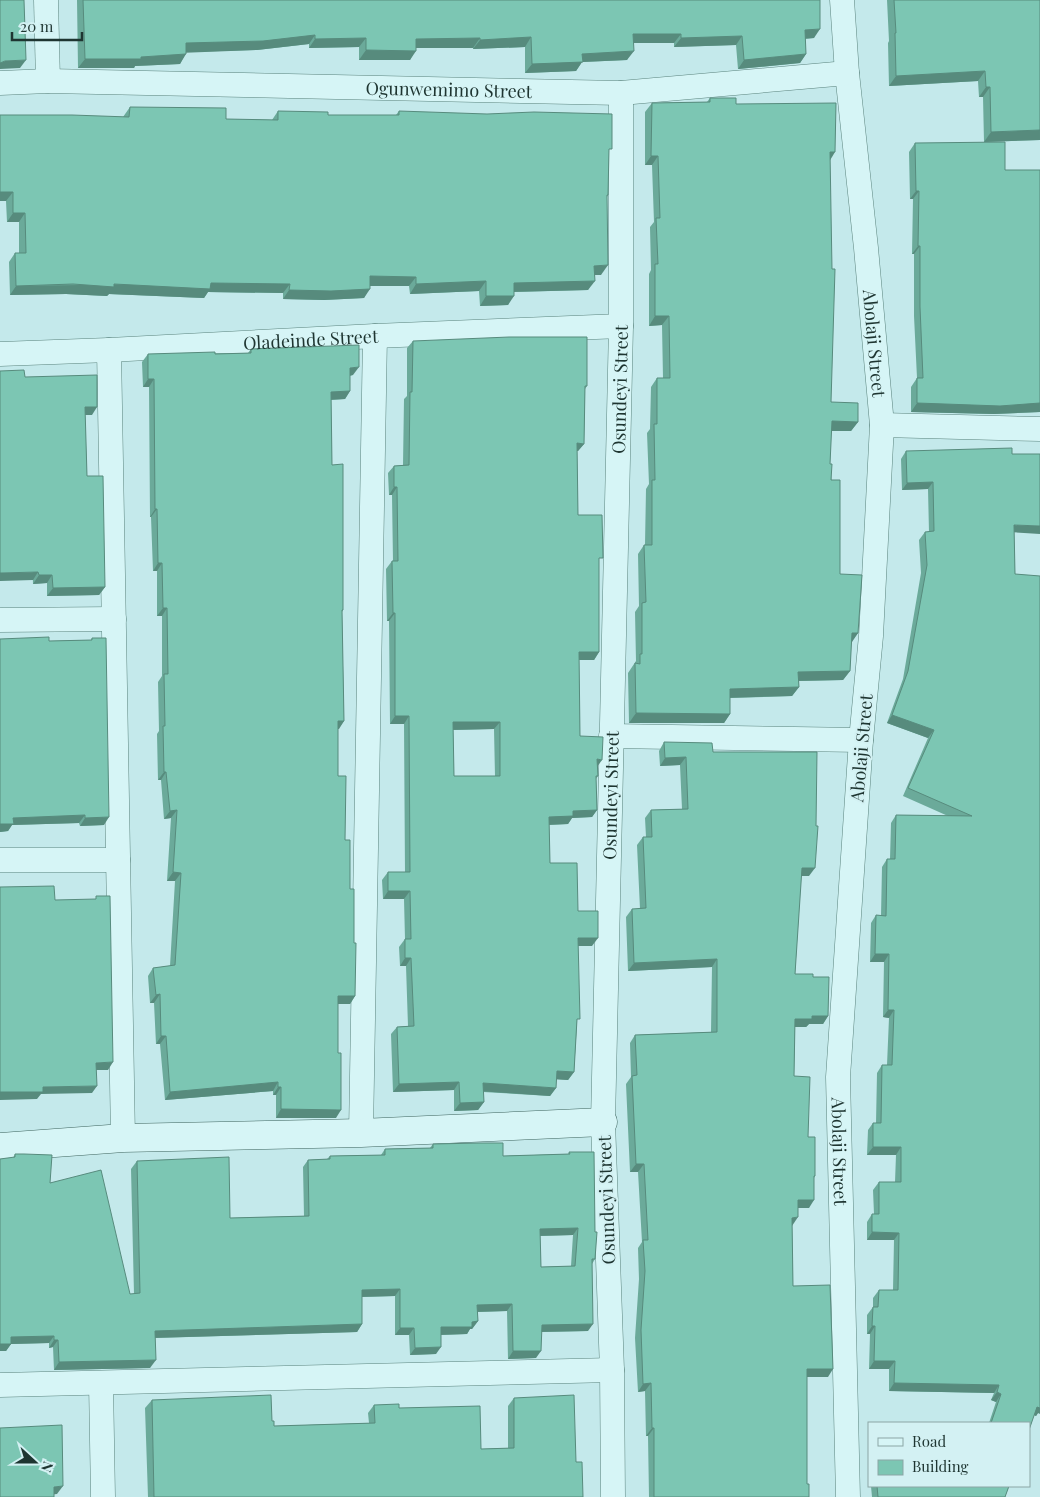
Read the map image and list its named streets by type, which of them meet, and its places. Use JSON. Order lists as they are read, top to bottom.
{
  "streets": {
    "street": [
      "Ogunwemimo Street",
      "Oladeinde Street",
      "Abolaji Street",
      "Osundeyi Street"
    ]
  },
  "crossings": [
    ["Ogunwemimo Street", "Abolaji Street"],
    ["Ogunwemimo Street", "Osundeyi Street"],
    ["Oladeinde Street", "Osundeyi Street"]
  ],
  "legend": ["Road", "Building"],
  "scale_bar": "20 m",
  "north": "right"
}
